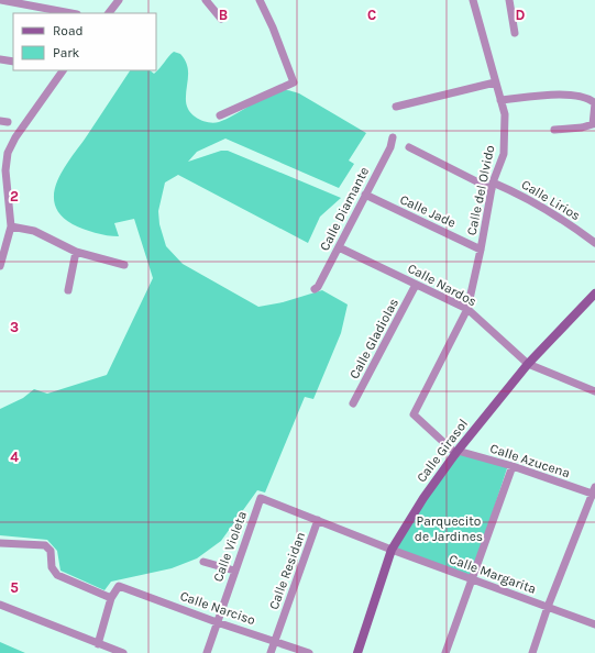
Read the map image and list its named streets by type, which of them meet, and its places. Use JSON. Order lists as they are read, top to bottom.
{
  "streets": {
    "street": [
      "Calle del Olvido",
      "Calle Lirios",
      "Calle Diamante",
      "Calle Jade",
      "Calle Nardos",
      "Calle Gladiolas",
      "Calle Girasol",
      "Calle Azucena",
      "Calle Violeta",
      "Calle Residan",
      "Calle Margarita",
      "Calle Narciso"
    ]
  },
  "crossings": [
    ["Calle del Olvido", "Calle Lirios"],
    ["Calle del Olvido", "Calle Jade"],
    ["Calle del Olvido", "Calle Nardos"],
    ["Calle del Olvido", "Calle Azucena"],
    ["Calle Diamante", "Calle Jade"],
    ["Calle Diamante", "Calle Nardos"],
    ["Calle Nardos", "Calle Gladiolas"],
    ["Calle Nardos", "Calle Girasol"],
    ["Calle Nardos", "Calle Azucena"],
    ["Calle Girasol", "Calle Azucena"],
    ["Calle Girasol", "Calle Margarita"],
    ["Calle Violeta", "Calle Margarita"],
    ["Calle Violeta", "Calle Narciso"],
    ["Calle Residan", "Calle Margarita"],
    ["Calle Residan", "Calle Narciso"]
  ],
  "parks": ["Parquecito de Jardines"],
  "legend": ["Road", "Park"],
  "grid": {
    "columns": ["B", "C", "D"],
    "rows": [
      "2",
      "3",
      "4",
      "5"
    ]
  }
}
